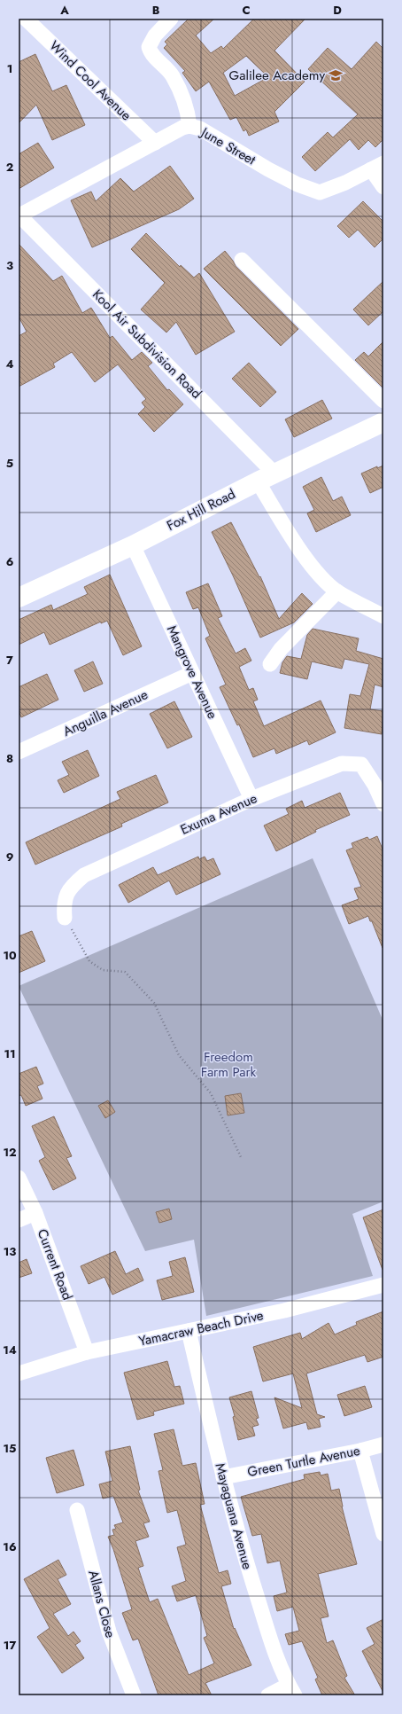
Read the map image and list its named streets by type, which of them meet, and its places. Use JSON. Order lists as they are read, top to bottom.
{
  "streets": {
    "main road": ["Fox Hill Road"],
    "street": [
      "Wind Cool Avenue",
      "June Street",
      "Kool Air Subdivision Road",
      "Mangrove Avenue",
      "Anguilla Avenue",
      "Exuma Avenue",
      "Current Road",
      "Yamacraw Beach Drive",
      "Green Turtle Avenue",
      "Mayaguana Avenue",
      "Allans Close"
    ]
  },
  "crossings": [
    ["Wind Cool Avenue", "June Street"],
    ["June Street", "Kool Air Subdivision Road"],
    ["Kool Air Subdivision Road", "Fox Hill Road"],
    ["Fox Hill Road", "Mangrove Avenue"],
    ["Mangrove Avenue", "Anguilla Avenue"],
    ["Mangrove Avenue", "Exuma Avenue"],
    ["Current Road", "Yamacraw Beach Drive"],
    ["Yamacraw Beach Drive", "Mayaguana Avenue"],
    ["Green Turtle Avenue", "Mayaguana Avenue"]
  ],
  "parks": ["Freedom Farm Park"],
  "places": {
    "school or university": ["Galilee Academy"]
  },
  "grid": {
    "columns": [
      "A",
      "B",
      "C",
      "D"
    ],
    "rows": [
      "1",
      "2",
      "3",
      "4",
      "5",
      "6",
      "7",
      "8",
      "9",
      "10",
      "11",
      "12",
      "13",
      "14",
      "15",
      "16",
      "17"
    ]
  }
}
